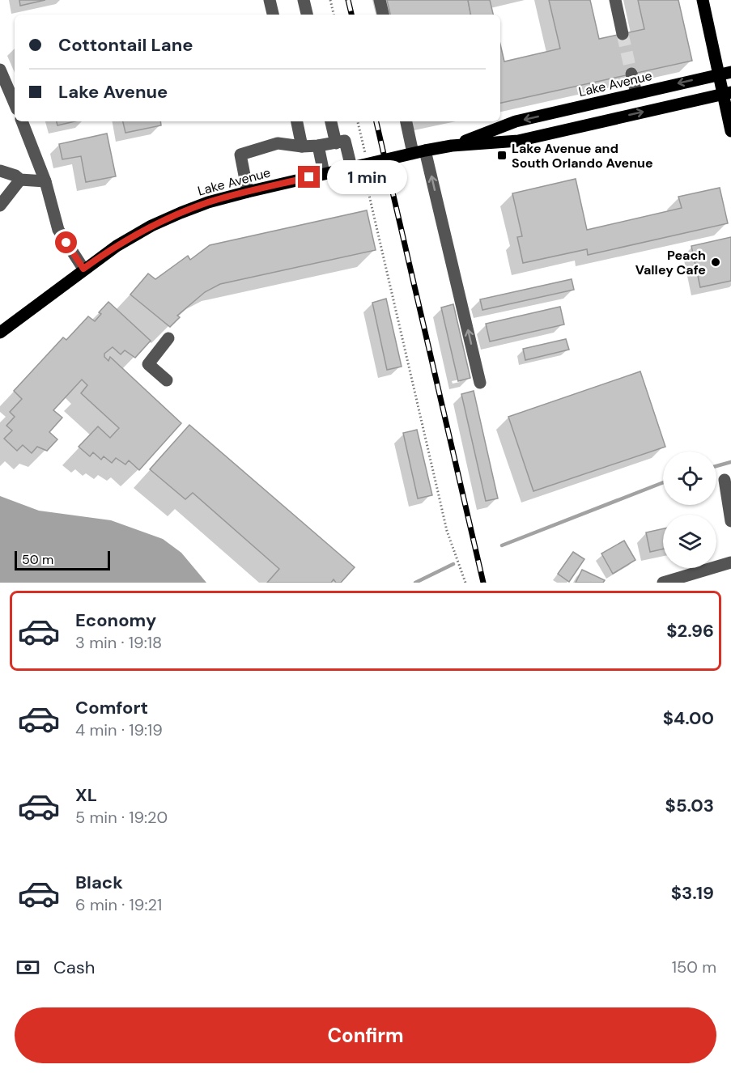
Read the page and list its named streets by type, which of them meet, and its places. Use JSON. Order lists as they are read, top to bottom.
{
  "streets": {
    "main road": ["Lake Avenue"]
  },
  "places": {
    "transit": ["Lake Avenue and South Orlando Avenue"],
    "other": ["Peach Valley Cafe"]
  },
  "scale_bar": "50 m",
  "page": {
    "banner": ["Cottontail Lane", "Lake Avenue"],
    "bubble": "1 min",
    "scale": "50 m",
    "list": [
      {
        "name": "Economy",
        "note": "3 min · 19:18",
        "value": "$2.96"
      },
      {
        "name": "Comfort",
        "note": "4 min · 19:19",
        "value": "$4.00"
      },
      {
        "name": "XL",
        "note": "5 min · 19:20",
        "value": "$5.03"
      },
      {
        "name": "Black",
        "note": "6 min · 19:21",
        "value": "$3.19"
      }
    ],
    "pay": ["Cash", "150 m"],
    "buttons": "Confirm"
  }
}
